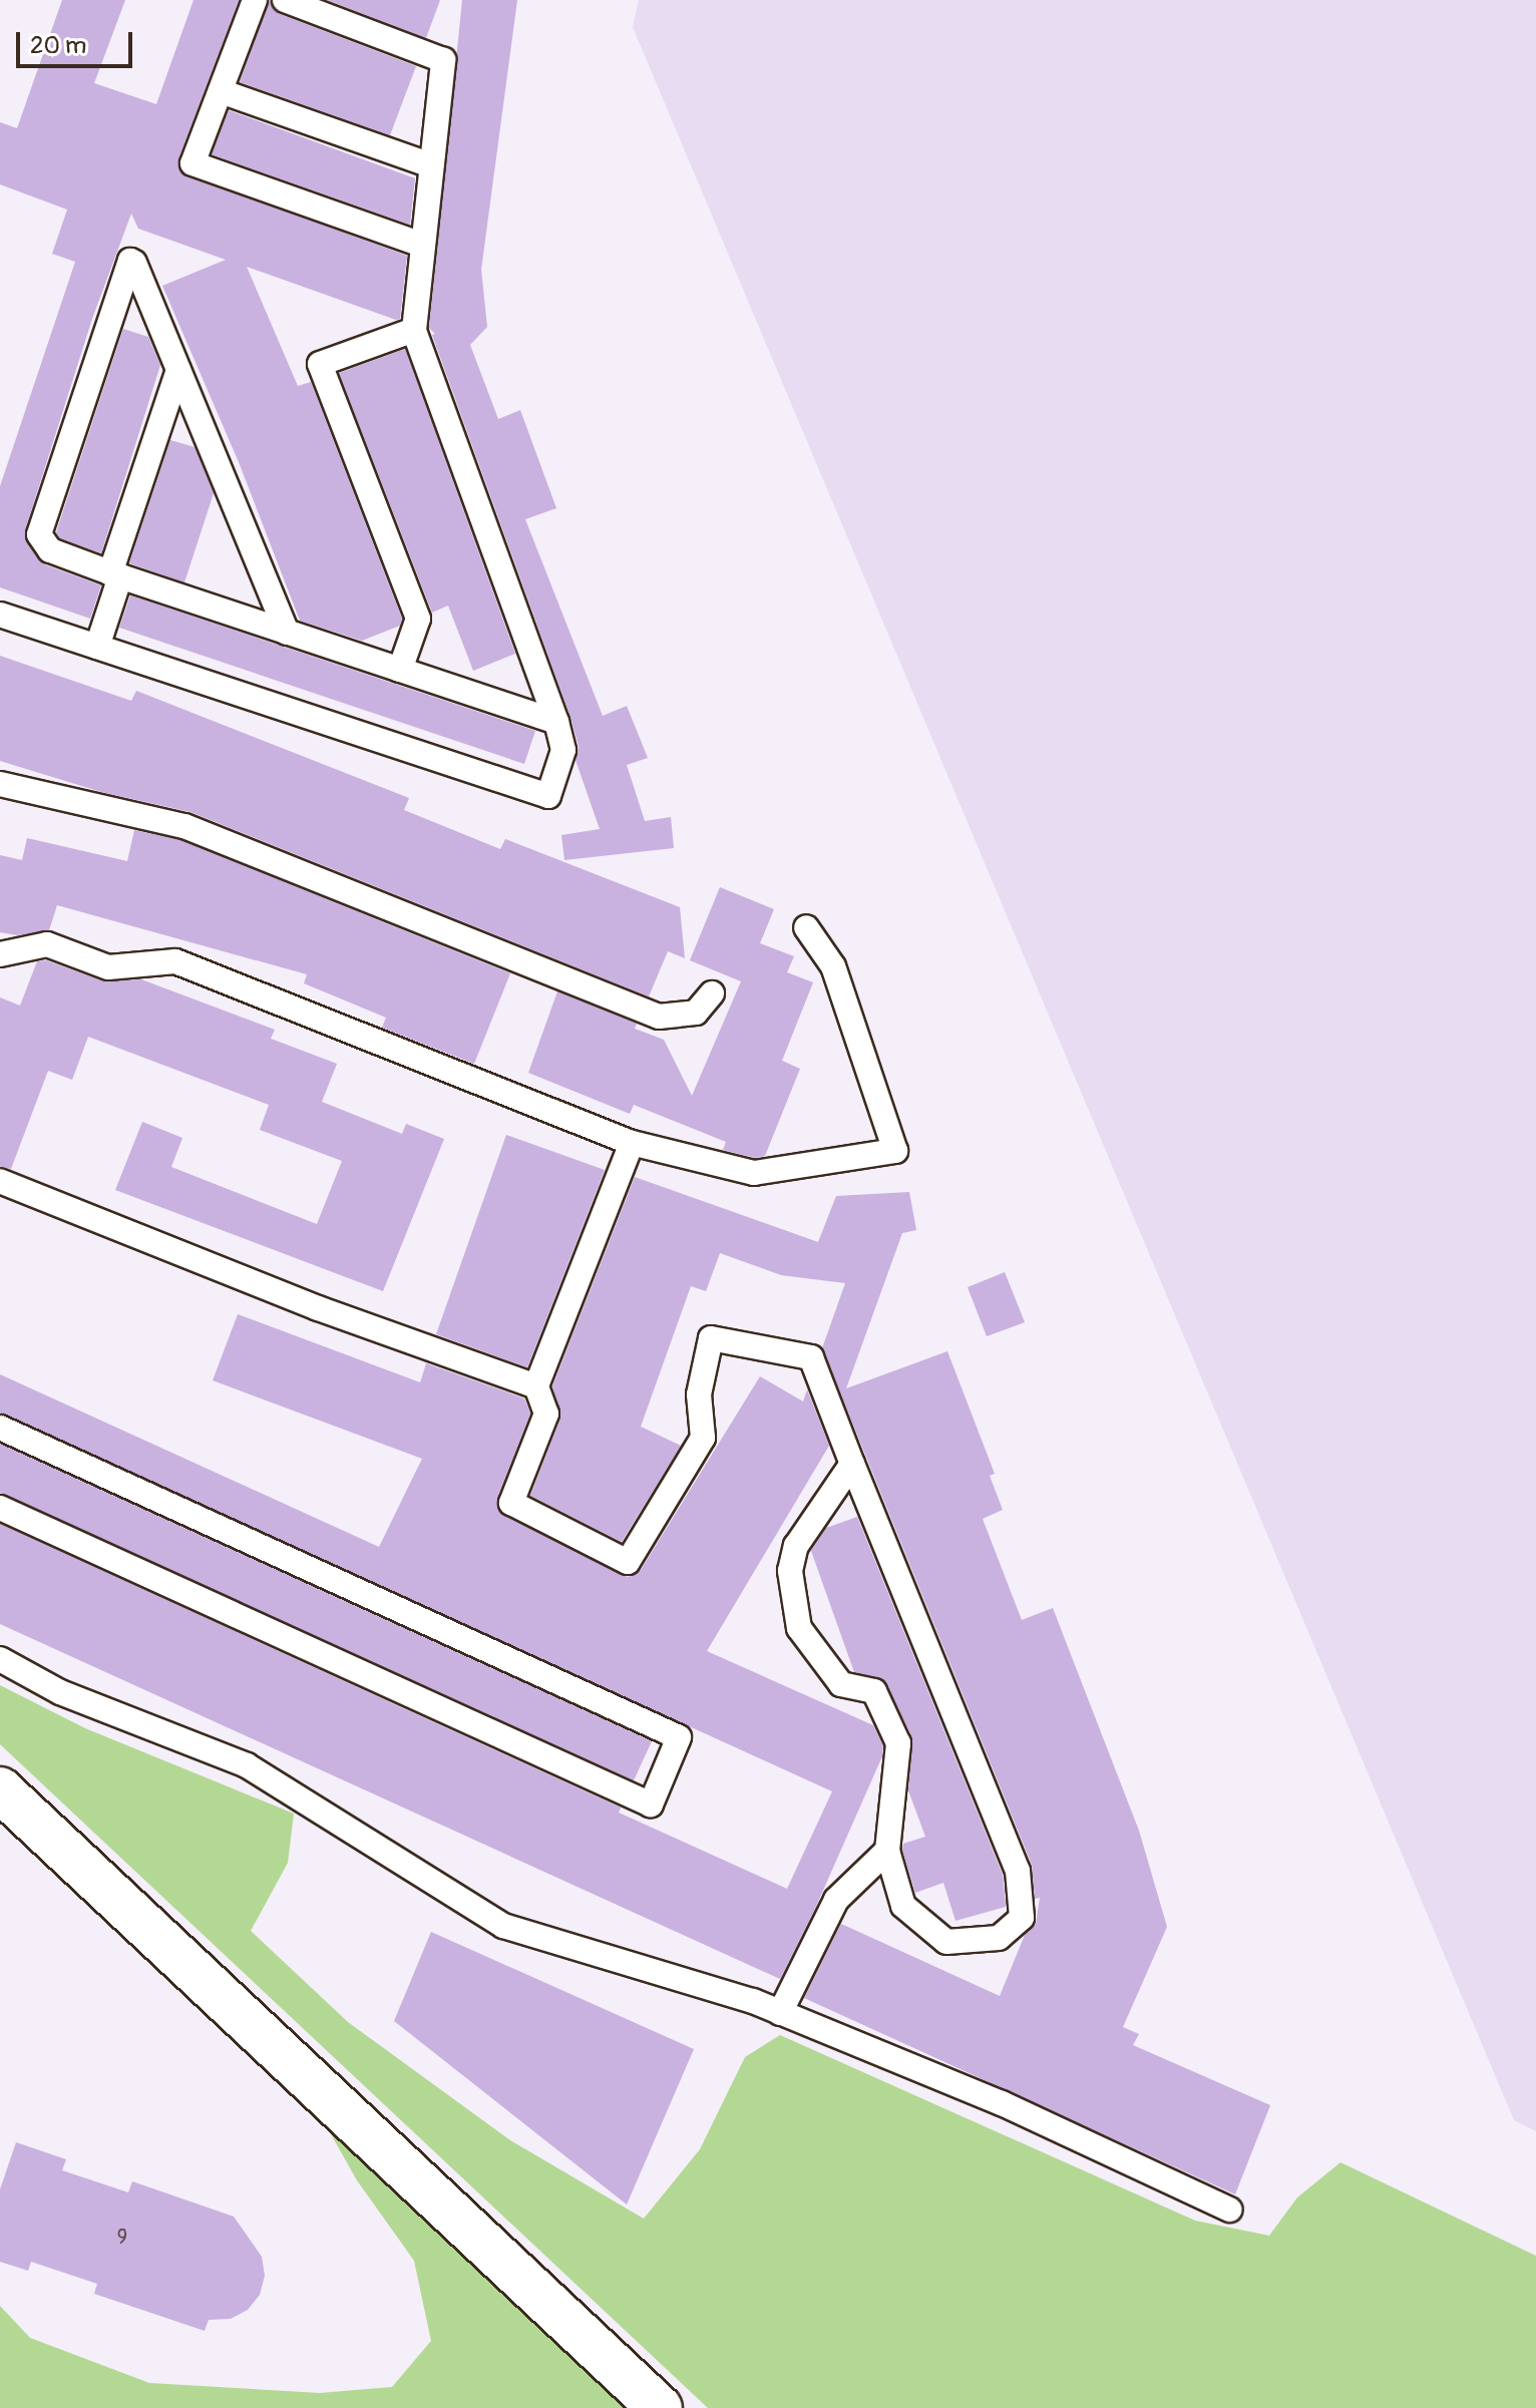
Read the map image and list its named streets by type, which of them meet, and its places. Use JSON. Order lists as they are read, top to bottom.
{
  "house_numbers": ["9"],
  "scale_bar": "20 m"
}
